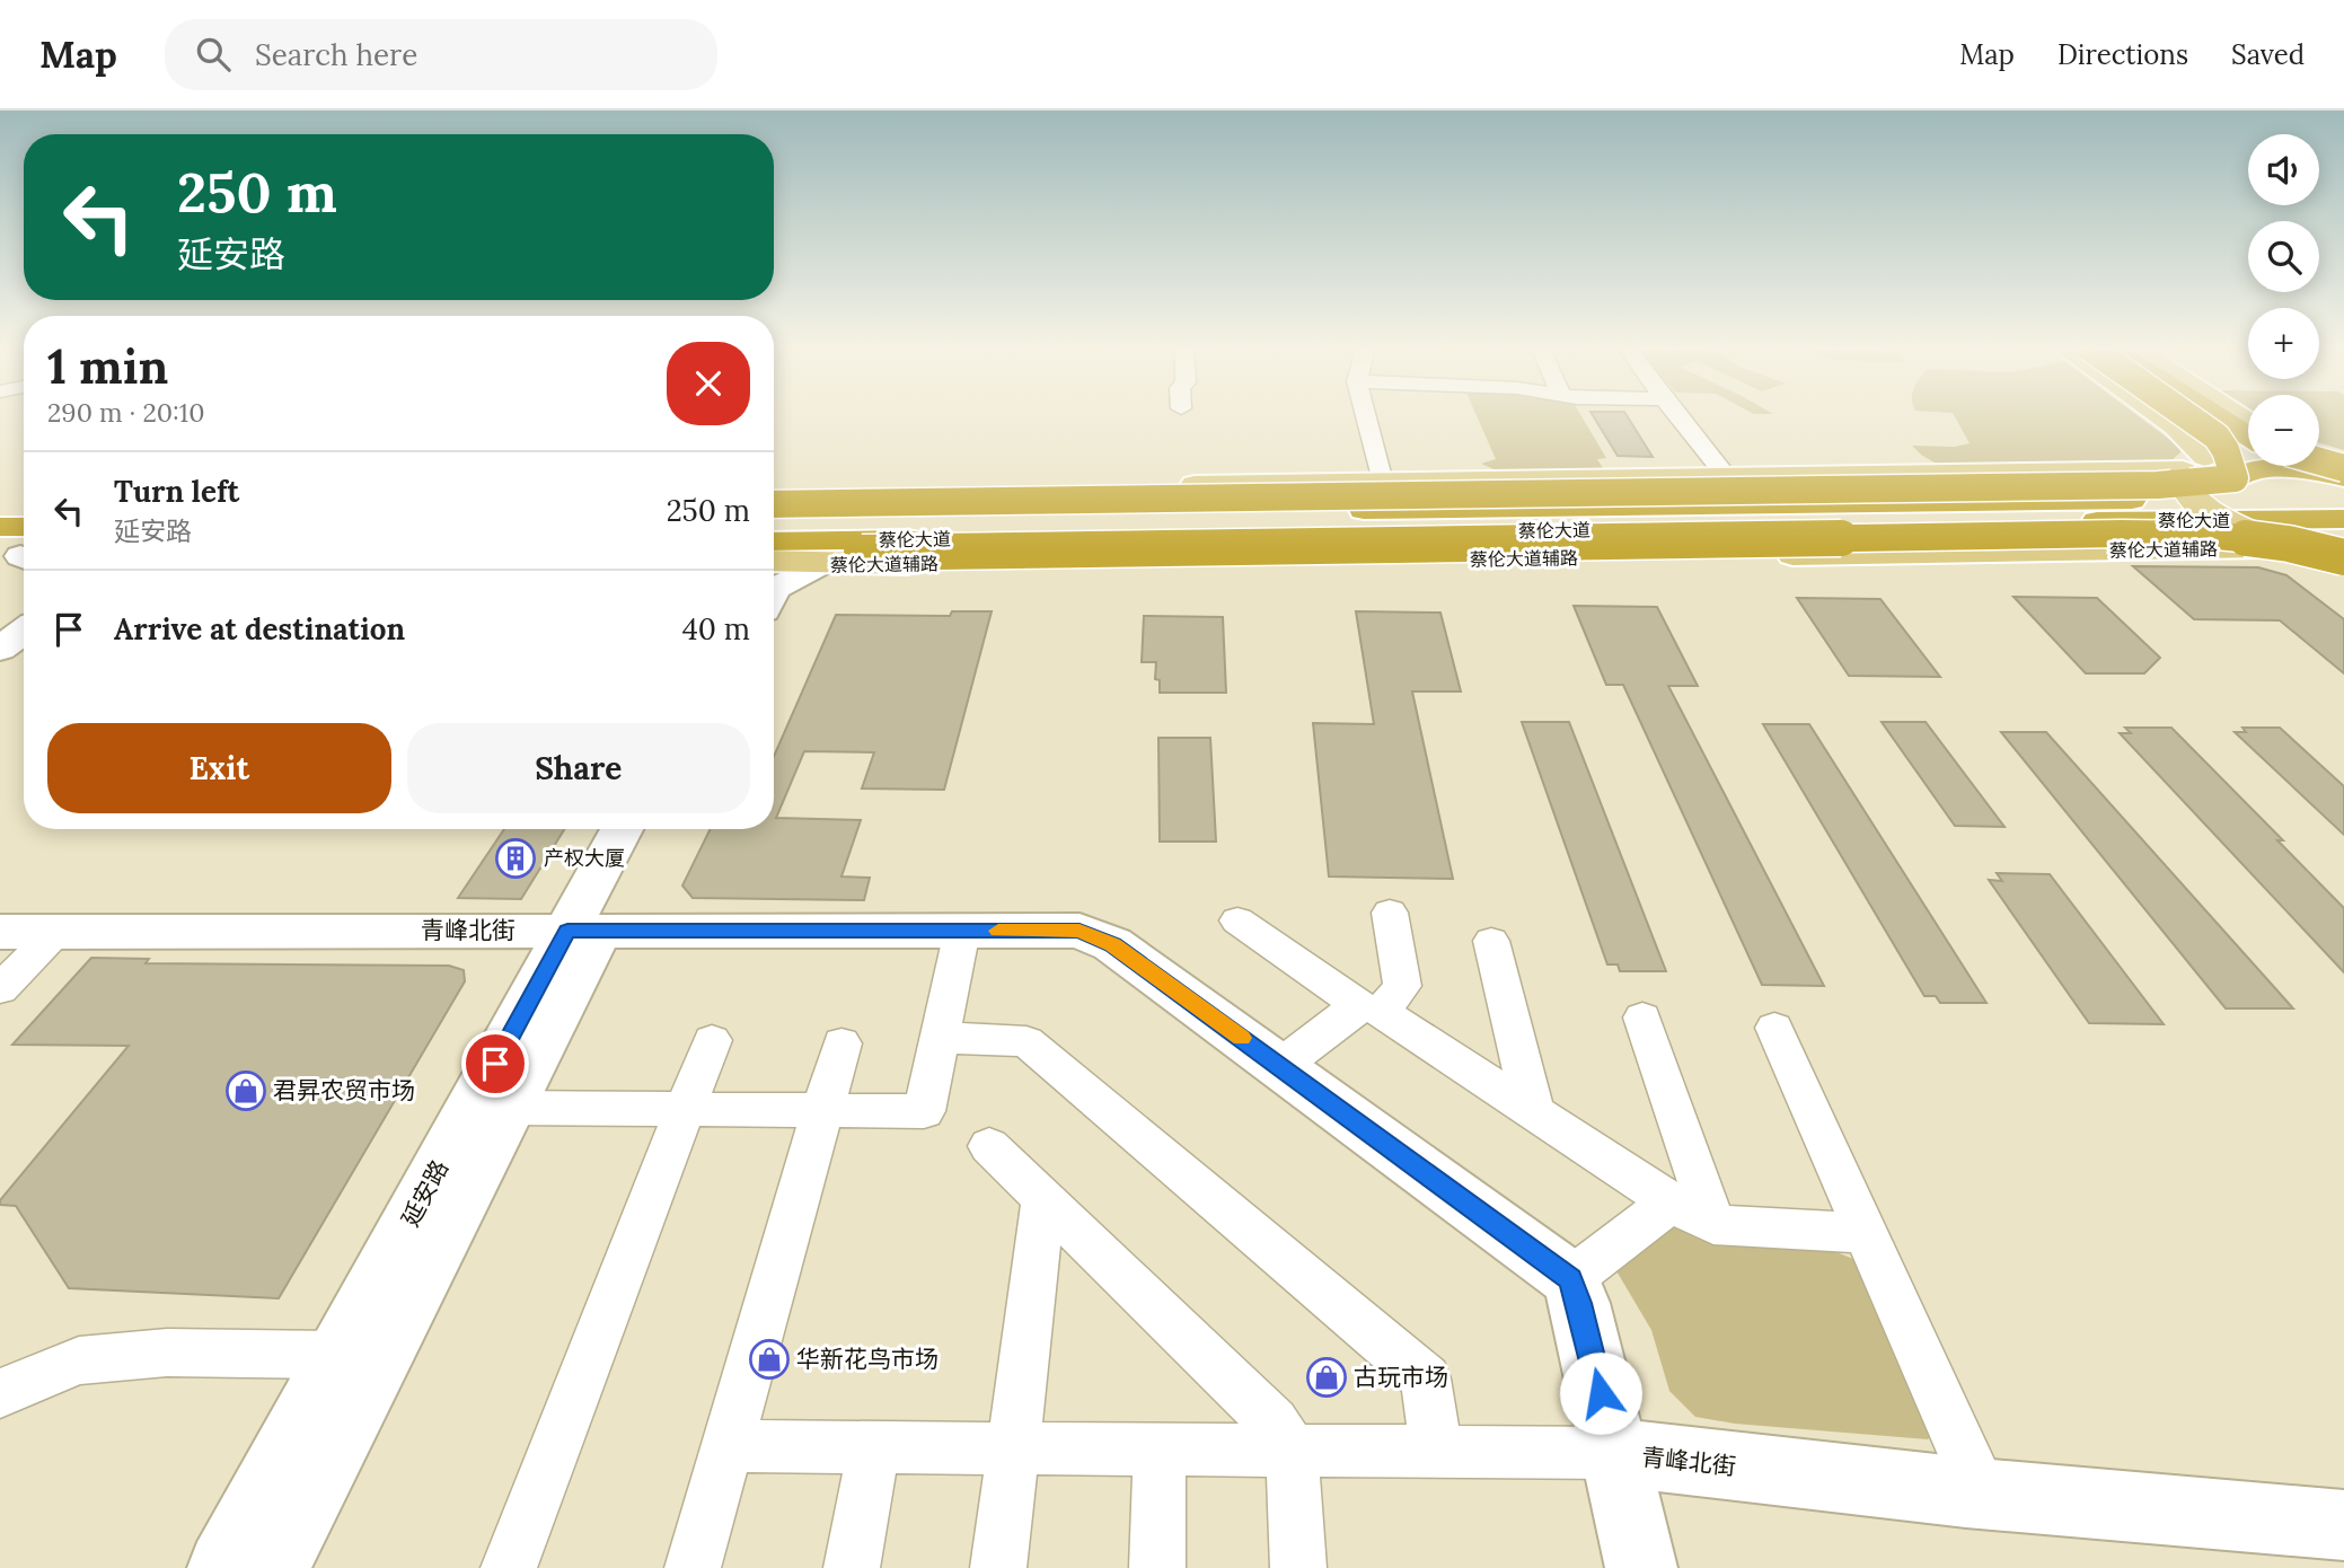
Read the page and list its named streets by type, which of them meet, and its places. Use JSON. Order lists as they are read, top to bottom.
{
  "streets": {
    "highway": ["蔡伦大道"],
    "main road": ["蔡伦大道辅路"],
    "street": ["青峰北街", "延安路"]
  },
  "crossings": [
    ["青峰北街", "延安路"]
  ],
  "places": {
    "building": ["产权大厦"],
    "shop": ["君昇农贸市场", "华新花鸟市场", "古玩市场"]
  },
  "page": {
    "header": "Map",
    "search": "Search here",
    "nav": ["Map", "Directions", "Saved"],
    "map_buttons": ["+", "−"],
    "turn": ["250 m", "延安路"],
    "heading": ["1 min", "290 m · 20:10"],
    "list": [
      {
        "name": "Turn left",
        "note": "延安路",
        "value": "250 m"
      },
      {
        "name": "Arrive at destination",
        "value": "40 m"
      }
    ],
    "buttons": ["Exit", "Share"]
  }
}
